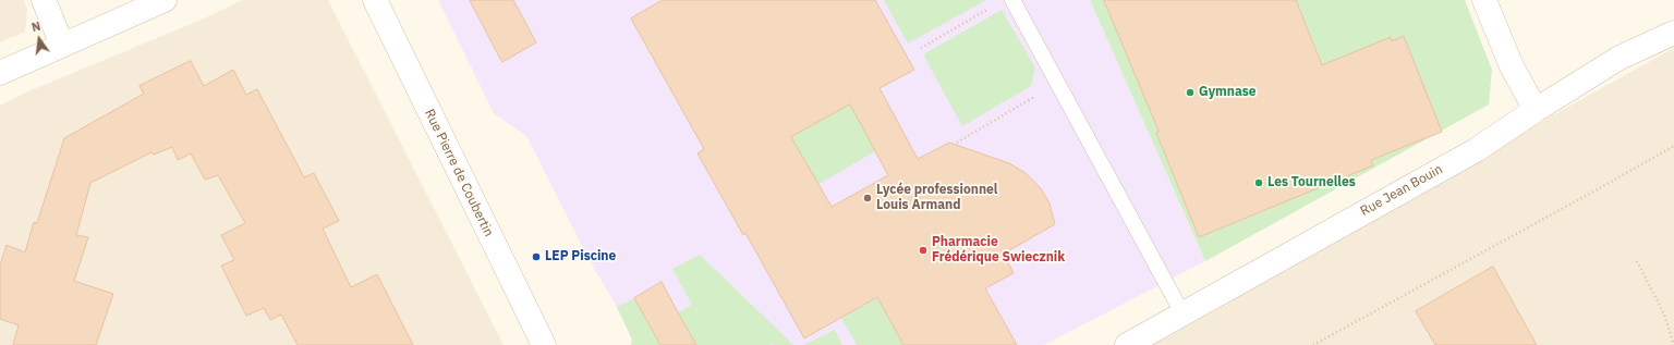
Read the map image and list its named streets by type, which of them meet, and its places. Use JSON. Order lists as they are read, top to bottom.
{
  "streets": {
    "street": ["Rue Pierre de Coubertin", "Rue Jean Bouin"]
  },
  "places": [
    "Gymnase",
    "Les Tournelles",
    "Lycée professionnel Louis Armand",
    "Pharmacie Frédérique Swiecznik",
    "LEP Piscine"
  ],
  "north": "top"
}
